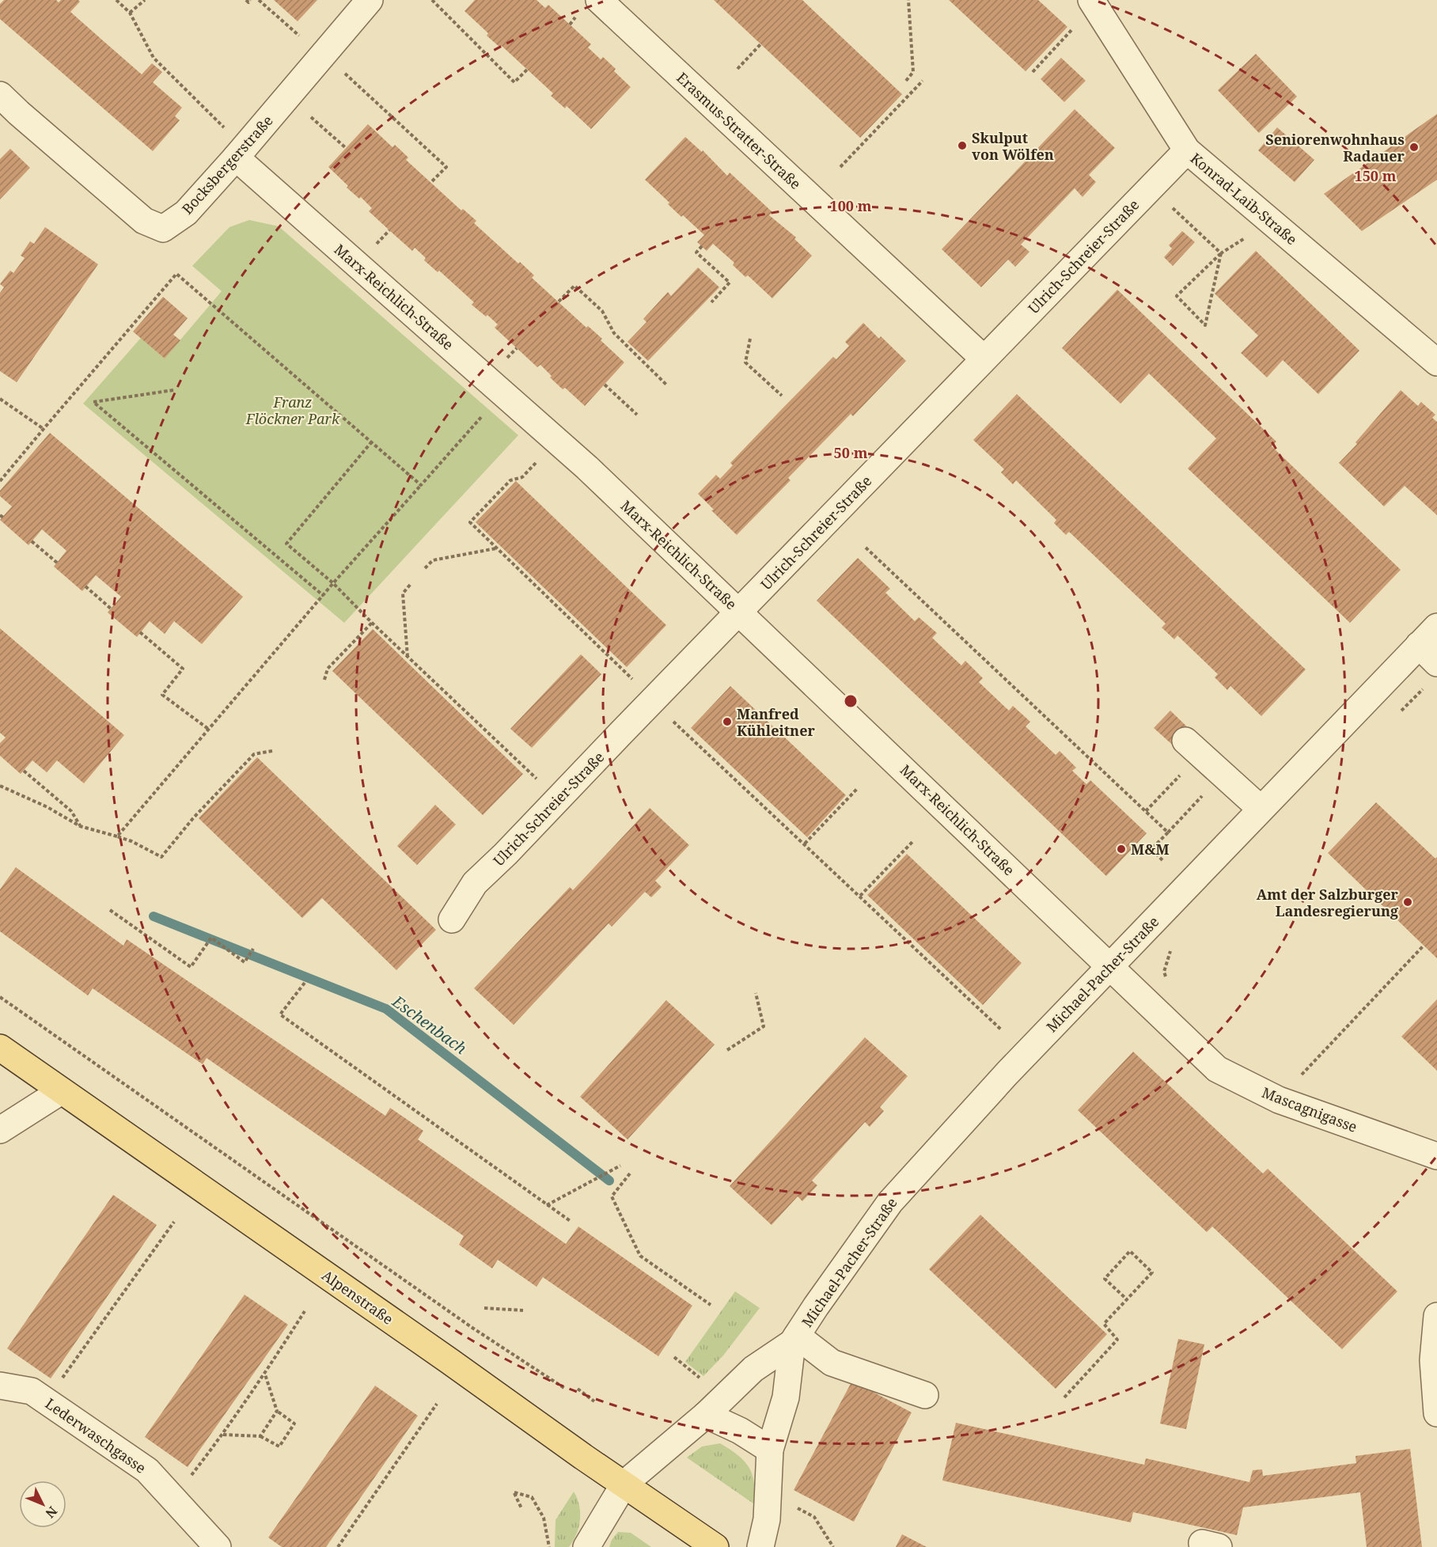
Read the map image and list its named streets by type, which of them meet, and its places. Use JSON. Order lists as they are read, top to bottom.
{
  "streets": {
    "main road": ["Alpenstraße"],
    "street": [
      "Erasmus-Stratter-Straße",
      "Bocksbergerstraße",
      "Konrad-Laib-Straße",
      "Ulrich-Schreier-Straße",
      "Marx-Reichlich-Straße",
      "Michael-Pacher-Straße",
      "Mascagnigasse",
      "Lederwaschgasse"
    ]
  },
  "crossings": [
    ["Erasmus-Stratter-Straße", "Ulrich-Schreier-Straße"],
    ["Bocksbergerstraße", "Marx-Reichlich-Straße"],
    ["Konrad-Laib-Straße", "Ulrich-Schreier-Straße"],
    ["Ulrich-Schreier-Straße", "Marx-Reichlich-Straße"],
    ["Marx-Reichlich-Straße", "Michael-Pacher-Straße"],
    ["Marx-Reichlich-Straße", "Mascagnigasse"],
    ["Michael-Pacher-Straße", "Mascagnigasse"],
    ["Michael-Pacher-Straße", "Alpenstraße"]
  ],
  "water": ["Eschenbach"],
  "parks": ["Franz Flöckner Park"],
  "places": [
    "Skulput von Wölfen",
    "Seniorenwohnhaus Radauer",
    "Manfred Kühleitner",
    "M&M",
    "Amt der Salzburger Landesregierung"
  ],
  "north": "bottom right",
  "rings": ["150 m", "100 m", "50 m"]
}
